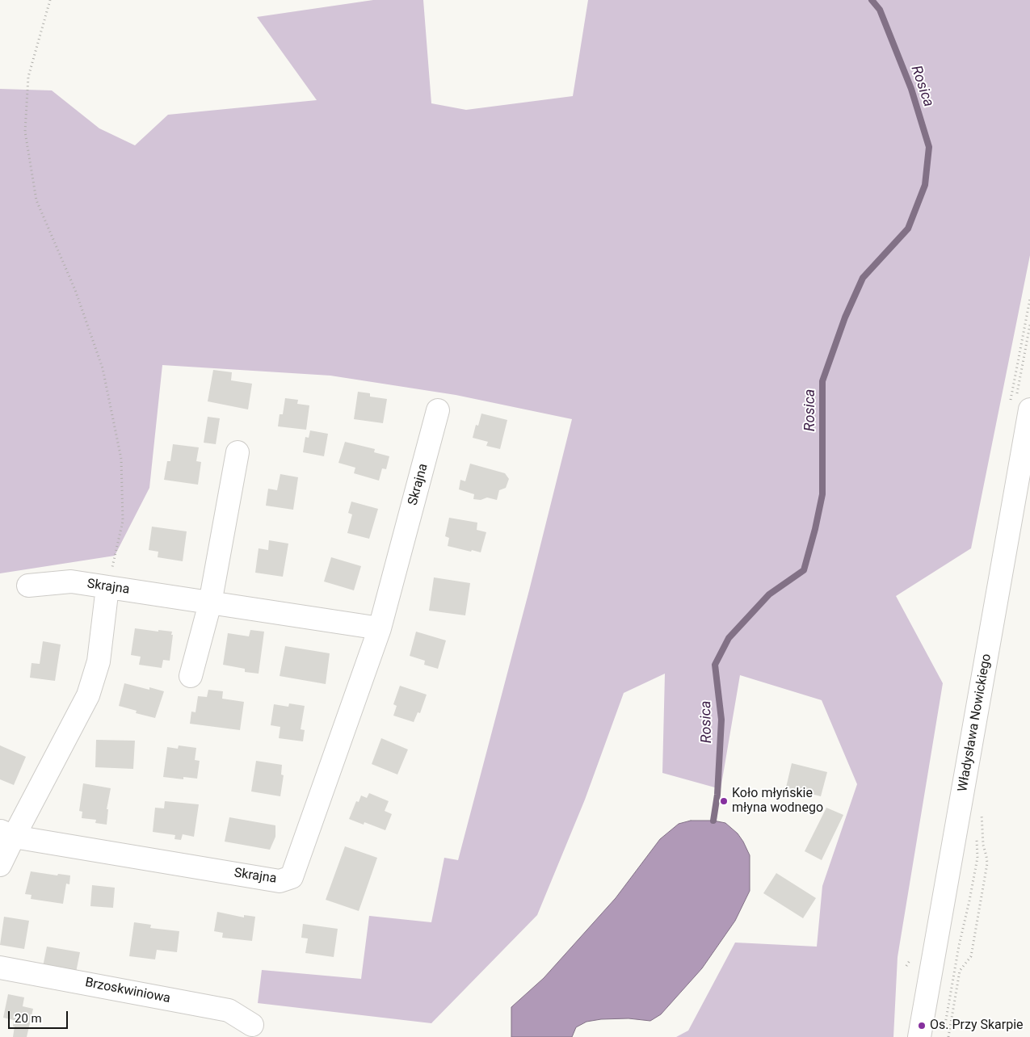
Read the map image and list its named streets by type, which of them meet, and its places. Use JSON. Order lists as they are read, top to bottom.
{
  "streets": {
    "street": ["Skrajna", "Władysława Nowickiego", "Brzoskwiniowa"]
  },
  "water": ["Rosica"],
  "places": ["Koło młyńskie młyna wodnego", "Os. Przy Skarpie"],
  "scale_bar": "20 m"
}
